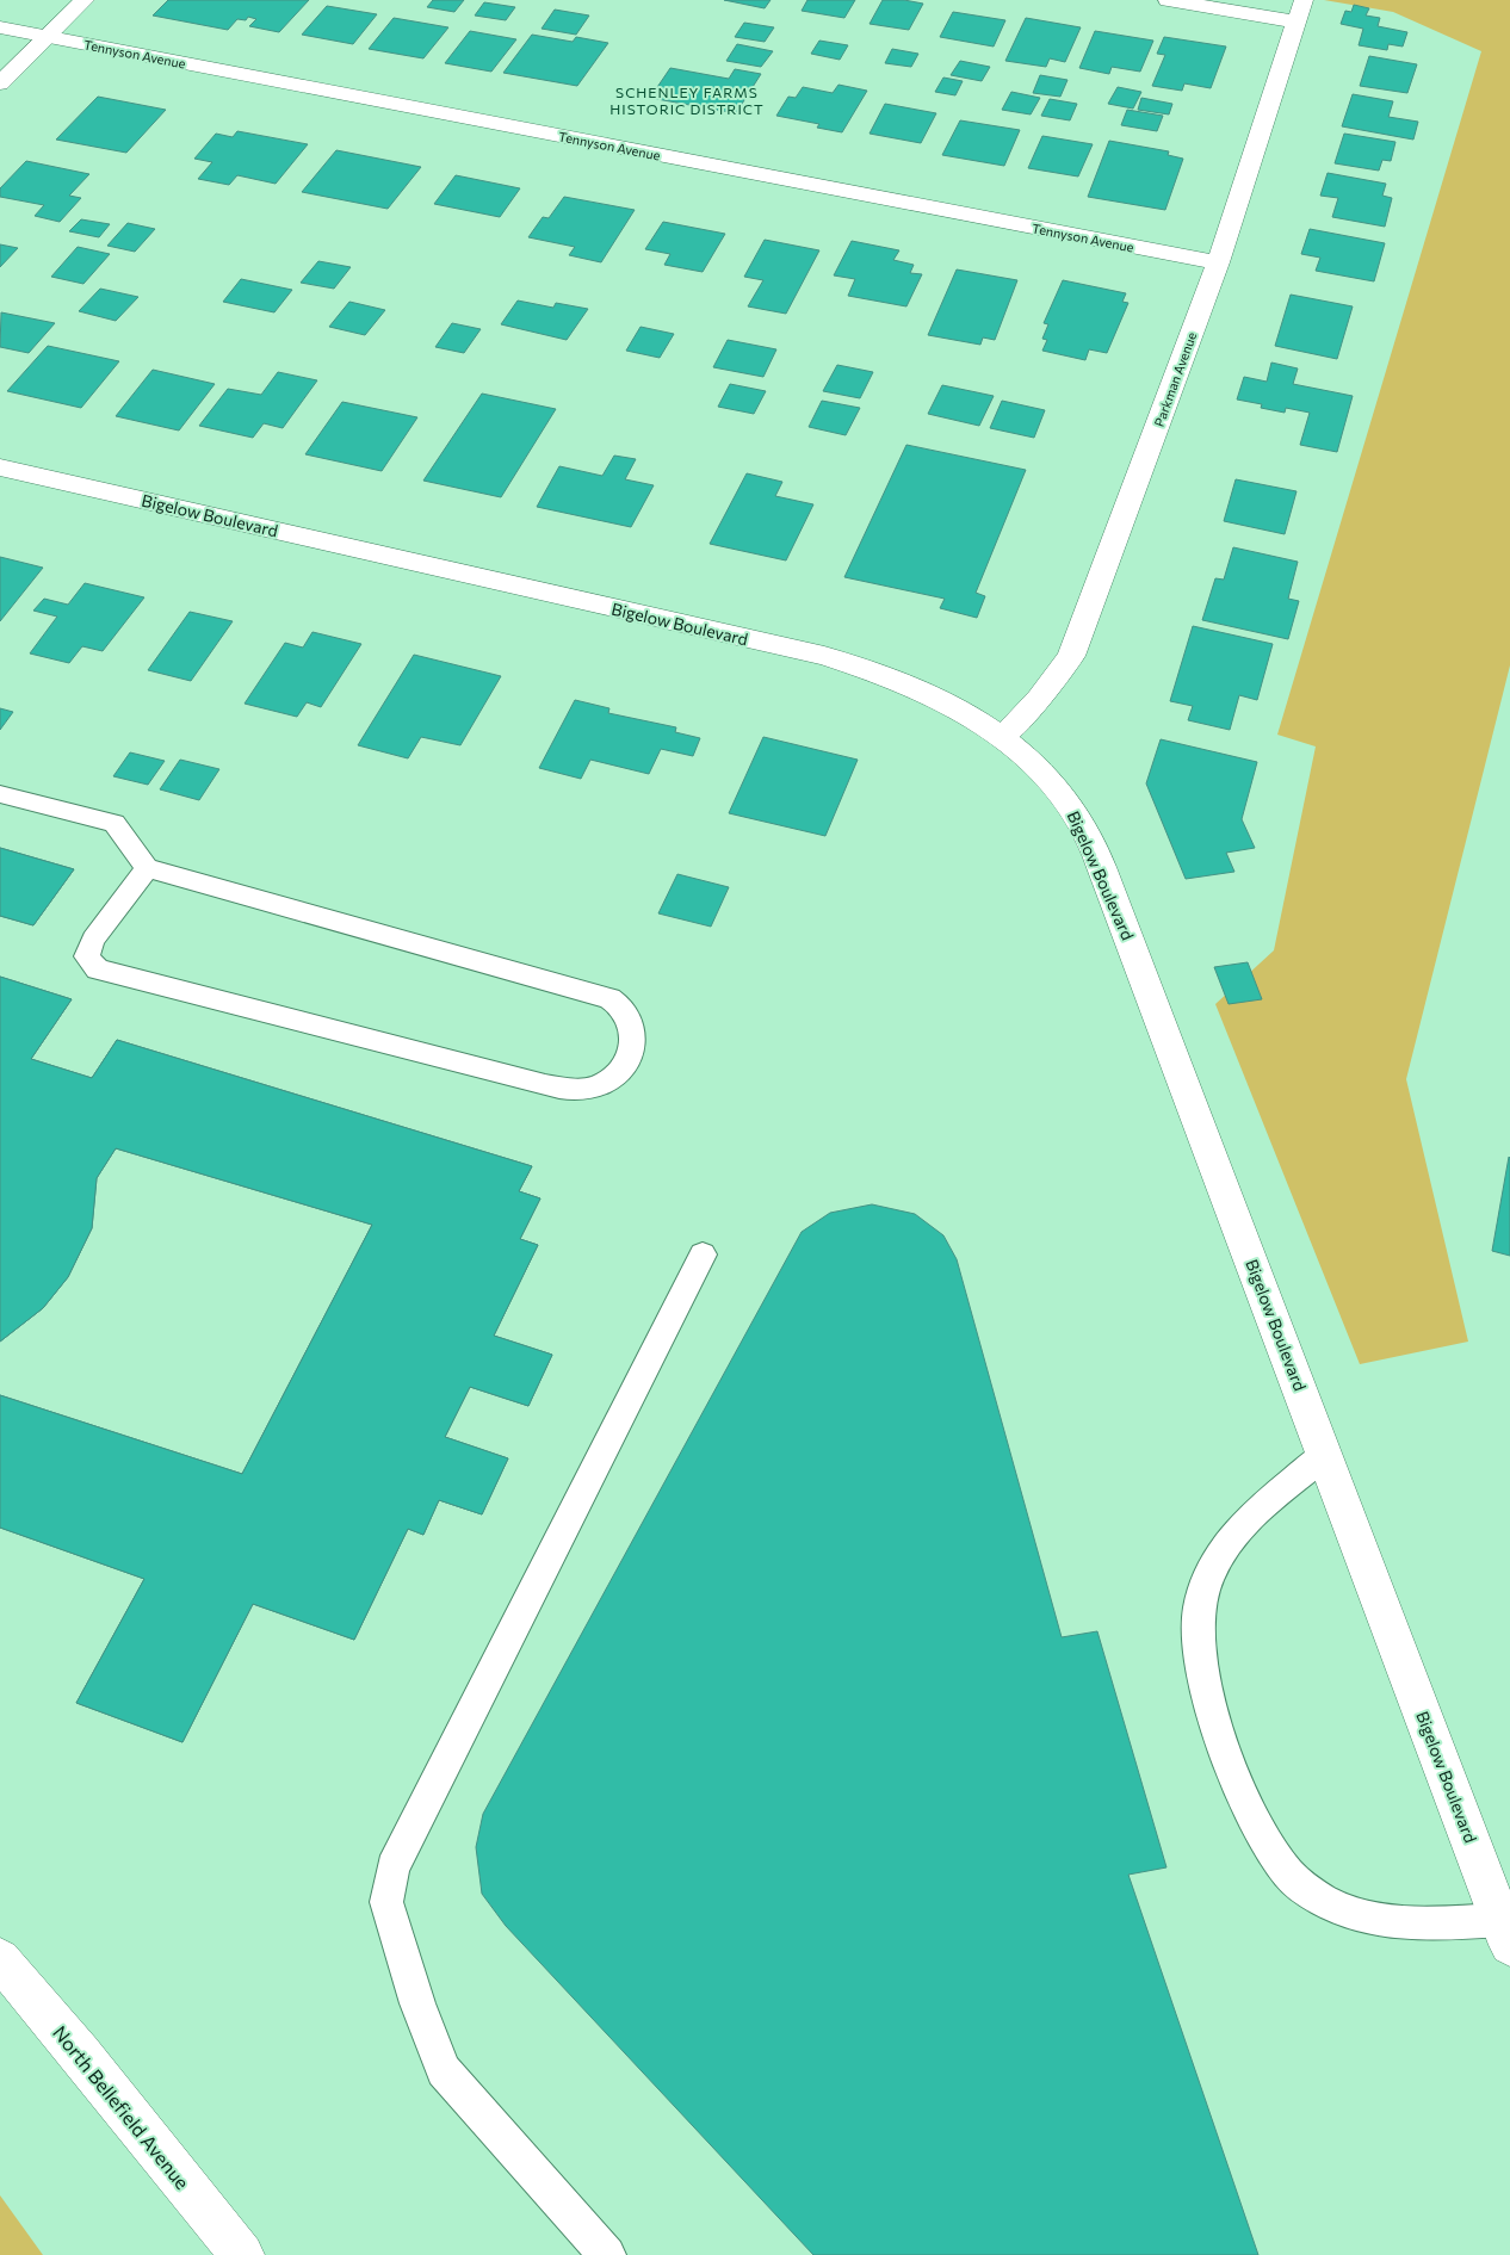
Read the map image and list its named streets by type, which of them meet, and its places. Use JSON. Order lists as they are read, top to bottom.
{
  "streets": {
    "street": [
      "Tennyson Avenue",
      "Parkman Avenue",
      "Bigelow Boulevard",
      "North Bellefield Avenue"
    ]
  },
  "crossings": [
    ["Tennyson Avenue", "Parkman Avenue"],
    ["Parkman Avenue", "Bigelow Boulevard"]
  ],
  "districts": ["SCHENLEY FARMS HISTORIC DISTRICT"]
}
